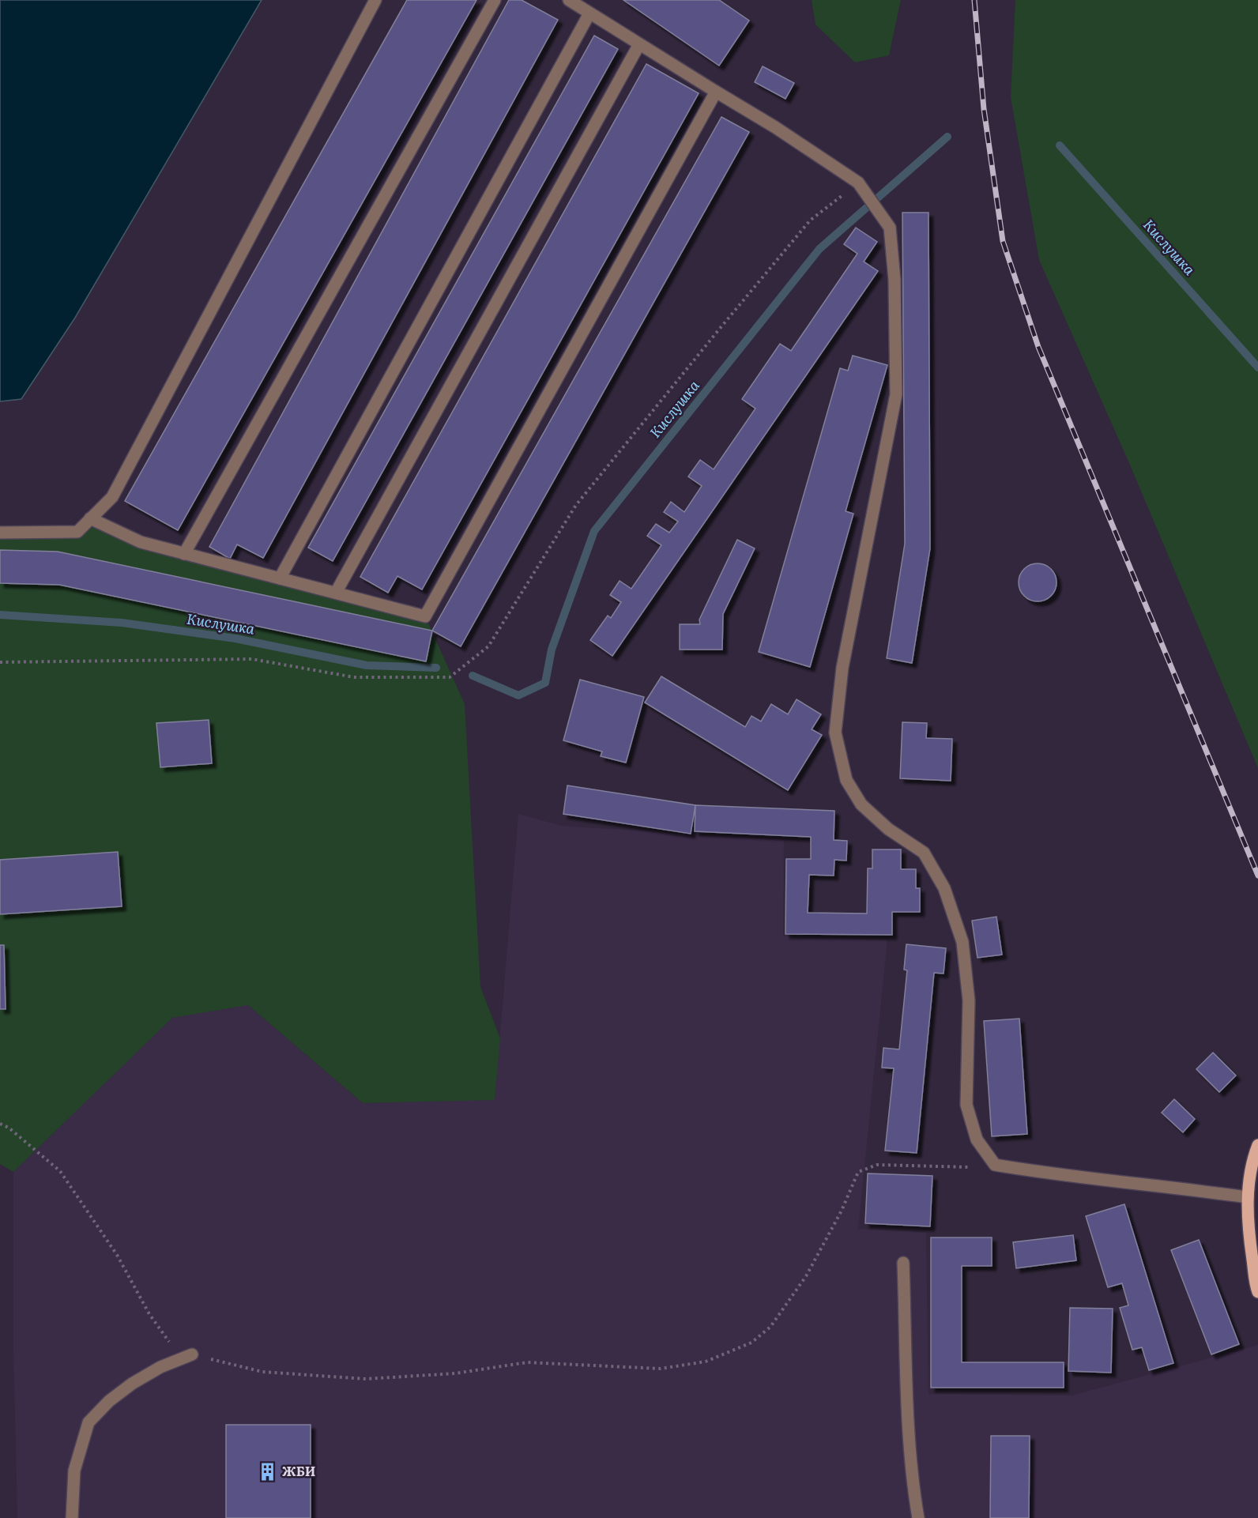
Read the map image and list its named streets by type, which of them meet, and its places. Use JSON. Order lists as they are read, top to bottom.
{
  "water": ["Кислушка"],
  "places": {
    "building": ["ЖБИ"]
  }
}
